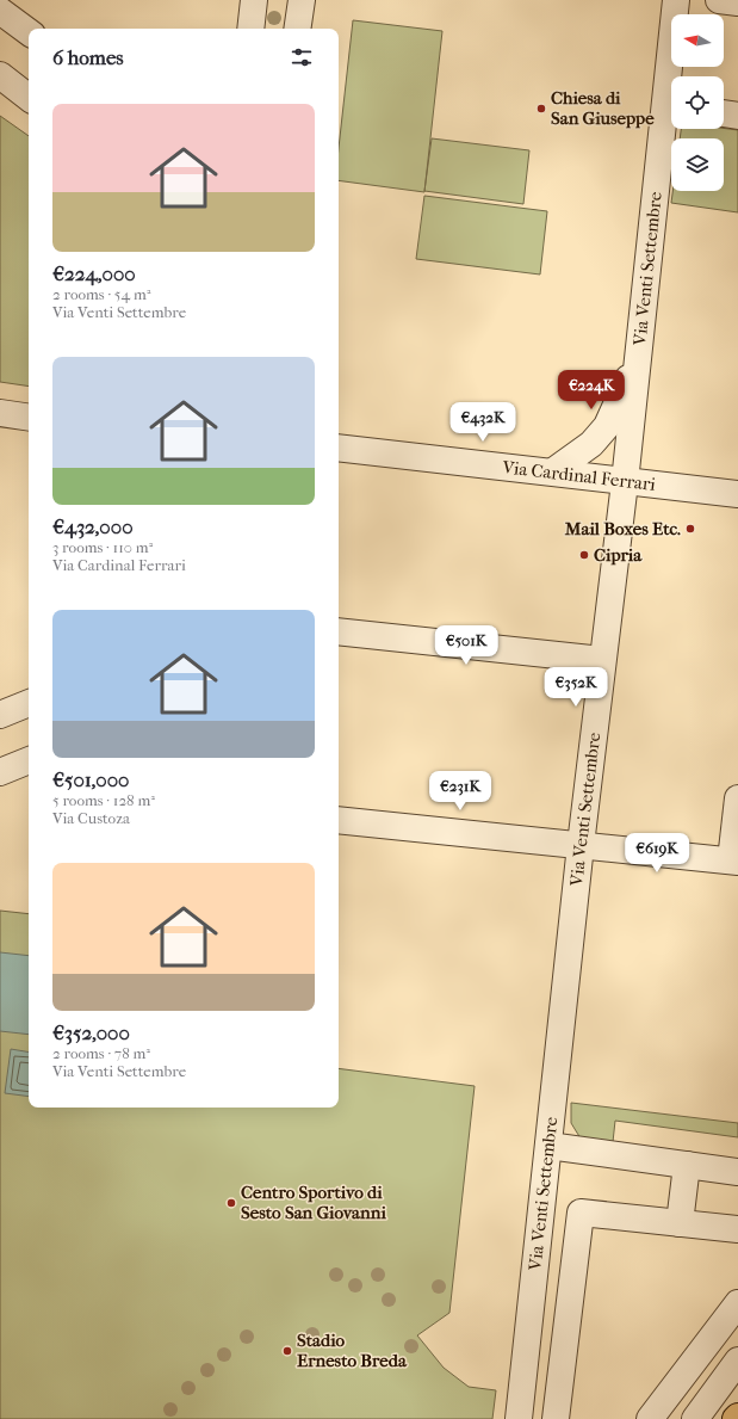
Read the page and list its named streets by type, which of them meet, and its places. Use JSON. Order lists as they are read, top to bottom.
{
  "streets": {
    "street": ["Via Venti Settembre", "Via Cardinal Ferrari"]
  },
  "crossings": [
    ["Via Venti Settembre", "Via Cardinal Ferrari"]
  ],
  "places": [
    "Chiesa di San Giuseppe",
    "Mail Boxes Etc.",
    "Cipria",
    "Centro Sportivo di Sesto San Giovanni",
    "Stadio Ernesto Breda"
  ],
  "north": "left",
  "page": {
    "heading": "6 homes",
    "list": [
      {
        "name": "€224,000",
        "note": "2 rooms · 54 m² · Via Venti Settembre"
      },
      {
        "name": "€432,000",
        "note": "3 rooms · 110 m² · Via Cardinal Ferrari"
      },
      {
        "name": "€501,000",
        "note": "5 rooms · 128 m² · Via Custoza"
      },
      {
        "name": "€352,000",
        "note": "2 rooms · 78 m² · Via Venti Settembre"
      }
    ],
    "price": [
      "€224K",
      "€432K",
      "€501K",
      "€352K",
      "€231K",
      "€619K"
    ]
  }
}
